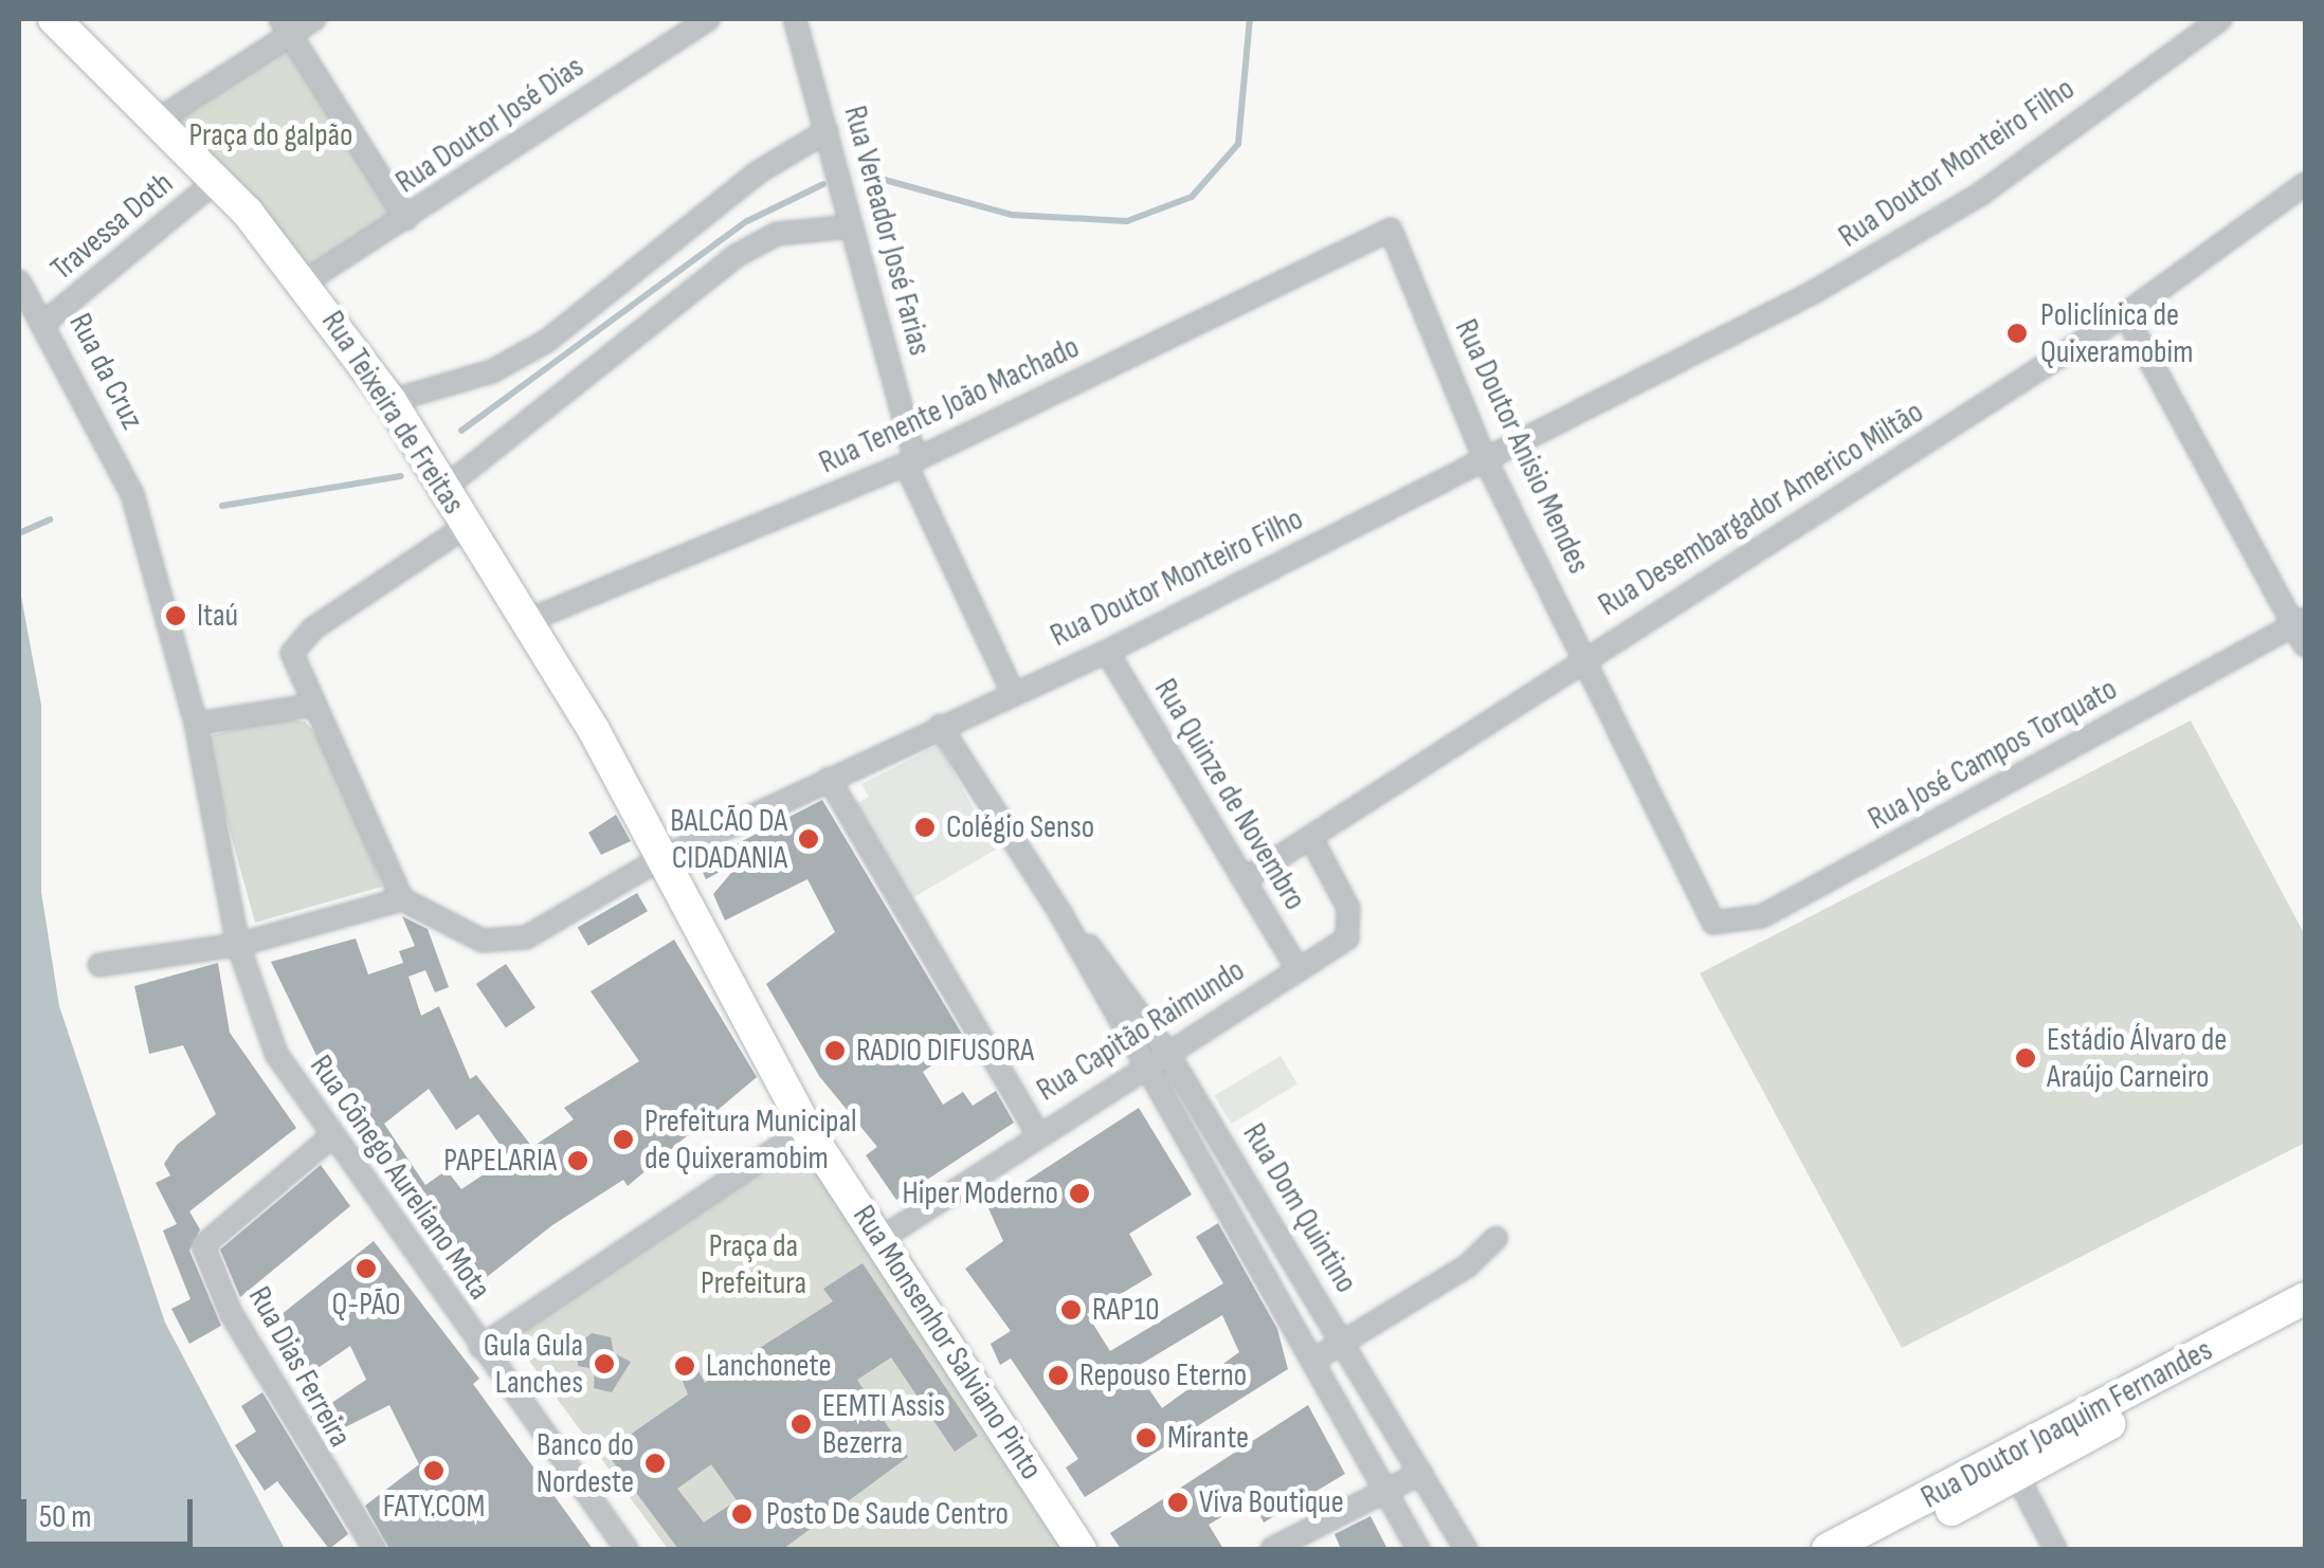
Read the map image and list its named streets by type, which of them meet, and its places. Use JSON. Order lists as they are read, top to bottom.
{
  "streets": {
    "street": [
      "Rua Doutor José Dias",
      "Rua Doutor Monteiro Filho",
      "Travessa Doth",
      "Rua Vereador José Farias",
      "Rua da Cruz",
      "Rua Tenente João Machado",
      "Rua Teixeira de Freitas",
      "Rua Doutor Anisio Mendes",
      "Rua Desembargador Americo Miltão",
      "Rua José Campos Torquato",
      "Rua Quinze de Novembro",
      "Rua Capitão Raimundo",
      "Rua Cônego Aureliano Mota",
      "Rua Dom Quintino",
      "Rua Monsenhor Salviano Pinto",
      "Rua Dias Ferreira",
      "Rua Doutor Joaquim Fernandes"
    ]
  },
  "crossings": [
    ["Rua Doutor José Dias", "Rua Teixeira de Freitas"],
    ["Rua Doutor Monteiro Filho", "Rua Vereador José Farias"],
    ["Rua Doutor Monteiro Filho", "Rua Teixeira de Freitas"],
    ["Rua Doutor Monteiro Filho", "Rua Doutor Anisio Mendes"],
    ["Rua Doutor Monteiro Filho", "Rua Quinze de Novembro"],
    ["Rua Doutor Monteiro Filho", "Rua Dom Quintino"],
    ["Rua Doutor Monteiro Filho", "Rua Monsenhor Salviano Pinto"],
    ["Travessa Doth", "Rua da Cruz"],
    ["Travessa Doth", "Rua Teixeira de Freitas"],
    ["Rua Vereador José Farias", "Rua Tenente João Machado"],
    ["Rua da Cruz", "Rua Cônego Aureliano Mota"],
    ["Rua Tenente João Machado", "Rua Teixeira de Freitas"],
    ["Rua Tenente João Machado", "Rua Doutor Anisio Mendes"],
    ["Rua Teixeira de Freitas", "Rua Monsenhor Salviano Pinto"],
    ["Rua Doutor Anisio Mendes", "Rua Desembargador Americo Miltão"],
    ["Rua Doutor Anisio Mendes", "Rua José Campos Torquato"],
    ["Rua Desembargador Americo Miltão", "Rua Quinze de Novembro"],
    ["Rua Desembargador Americo Miltão", "Rua Capitão Raimundo"],
    ["Rua Quinze de Novembro", "Rua Capitão Raimundo"],
    ["Rua Capitão Raimundo", "Rua Dom Quintino"],
    ["Rua Capitão Raimundo", "Rua Monsenhor Salviano Pinto"],
    ["Rua Cônego Aureliano Mota", "Rua Dias Ferreira"]
  ],
  "parks": ["Praça do galpão", "Praça da Prefeitura"],
  "places": [
    "Policlínica de Quixeramobim",
    "Itaú",
    "Colégio Senso",
    "BALCÃO DA CIDADANIA",
    "RADIO DIFUSORA",
    "Estádio Álvaro de Araújo Carneiro",
    "Prefeitura Municipal de Quixeramobim",
    "PAPELARIA",
    "Hiper Moderno",
    "Q-PÃO",
    "RAP10",
    "Gula Gula Lanches",
    "Lanchonete",
    "Repouso Eterno",
    "EEMTI Assis Bezerra",
    "Mirante",
    "Banco do Nordeste",
    "FATY.COM",
    "Viva Boutique",
    "Posto De Saude Centro"
  ],
  "scale_bar": "50 m"
}
